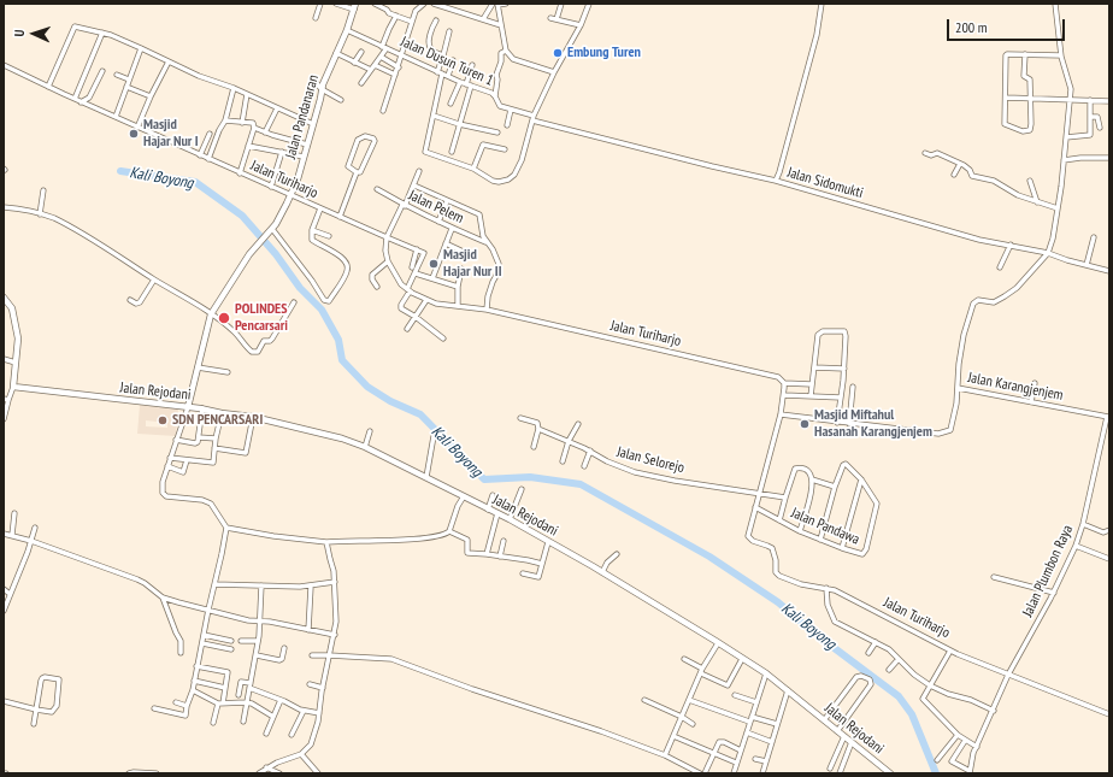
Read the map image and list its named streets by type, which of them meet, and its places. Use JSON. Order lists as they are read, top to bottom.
{
  "streets": {
    "main road": ["Jalan Pandanaran", "Jalan Rejodani"],
    "street": [
      "Jalan Dusun Turen 1",
      "Jalan Turiharjo",
      "Jalan Sidomukti",
      "Jalan Pelem",
      "Jalan Karangjenjem",
      "Jalan Selorejo",
      "Jalan Pandawa",
      "Jalan Plumbon Raya"
    ]
  },
  "crossings": [
    ["Jalan Dusun Turen 1", "Jalan Pandanaran"],
    ["Jalan Dusun Turen 1", "Jalan Sidomukti"],
    ["Jalan Pandanaran", "Jalan Turiharjo"],
    ["Jalan Pandanaran", "Jalan Rejodani"],
    ["Jalan Turiharjo", "Jalan Karangjenjem"],
    ["Jalan Turiharjo", "Jalan Selorejo"],
    ["Jalan Turiharjo", "Jalan Pandawa"],
    ["Jalan Turiharjo", "Jalan Plumbon Raya"],
    ["Jalan Karangjenjem", "Jalan Plumbon Raya"]
  ],
  "water": ["Kali Boyong"],
  "places": [
    "Embung Turen",
    "Masjid Hajar Nur I",
    "Masjid Hajar Nur II",
    "POLINDES Pencarsari",
    "SDN PENCARSARI",
    "Masjid Miftahul Hasanah Karangjenjem"
  ],
  "scale_bar": "200 m",
  "north": "left"
}
